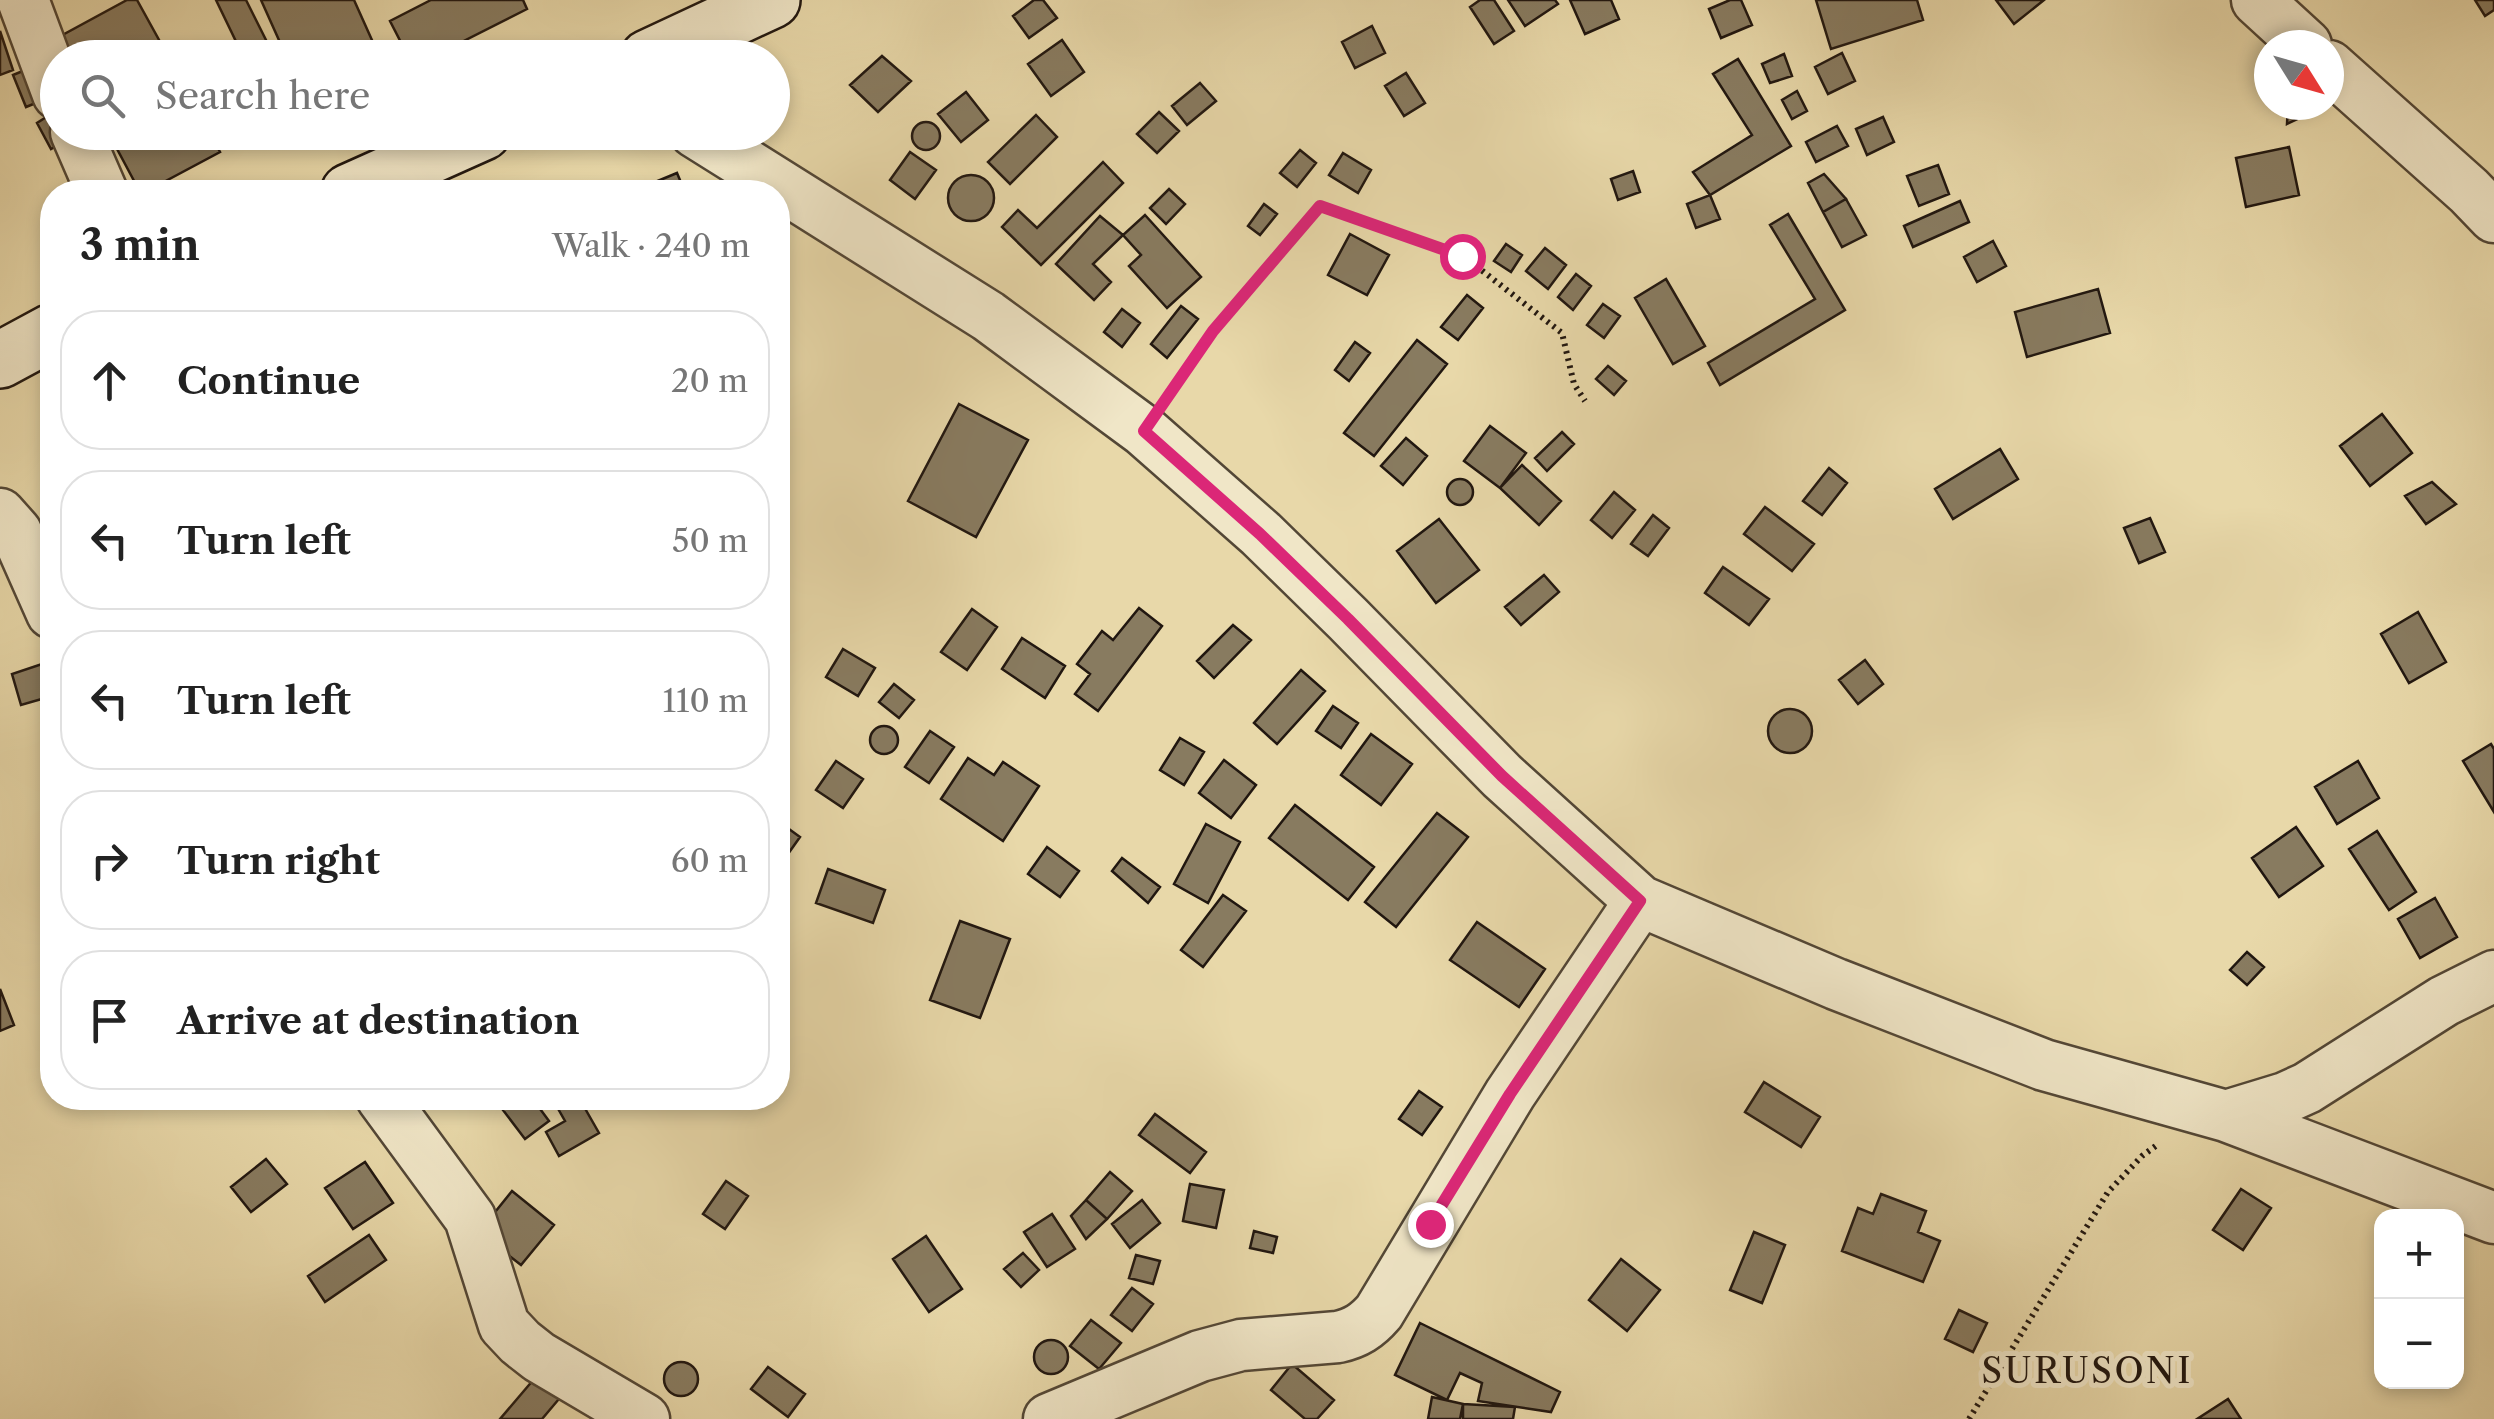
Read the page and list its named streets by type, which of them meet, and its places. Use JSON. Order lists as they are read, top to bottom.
{
  "districts": ["SURUSONI"],
  "north": "bottom right",
  "page": {
    "search": "Search here",
    "heading": ["3 min", "Walk · 240 m"],
    "list": [
      ["Continue", "20 m"],
      ["Turn left", "50 m"],
      ["Turn left", "110 m"],
      ["Turn right", "60 m"],
      "Arrive at destination"
    ],
    "map_buttons": ["+", "−"]
  }
}
